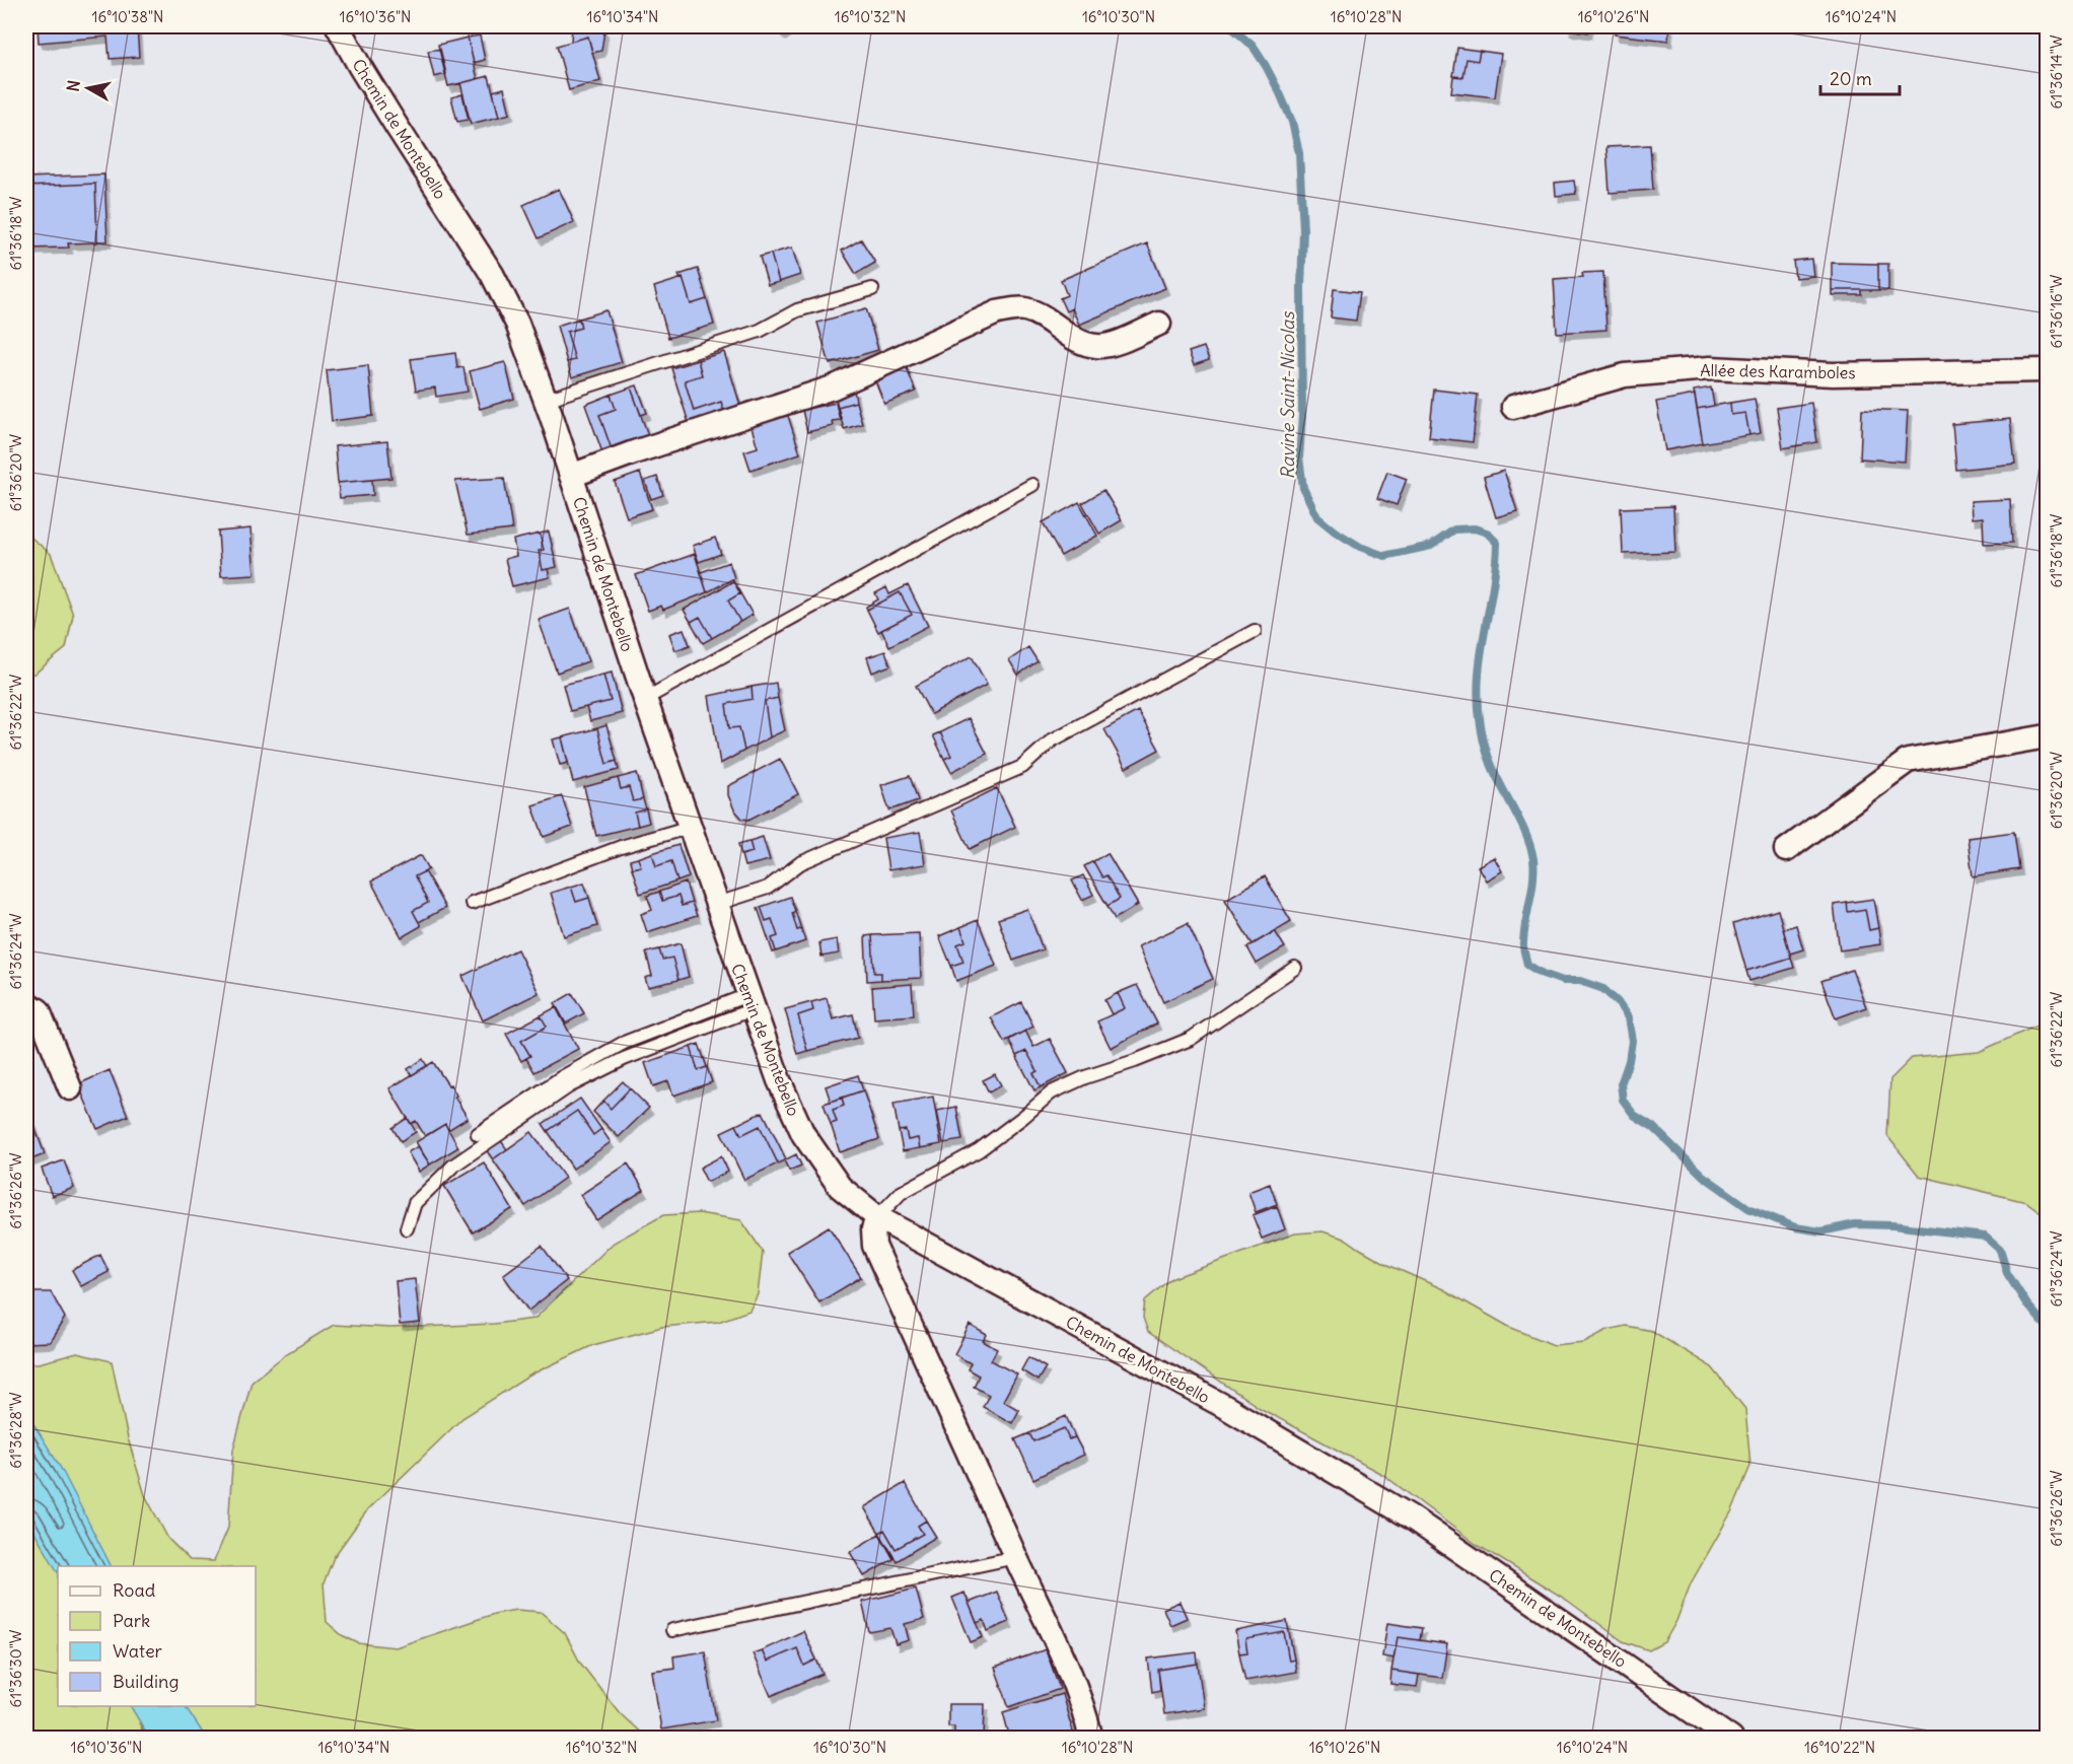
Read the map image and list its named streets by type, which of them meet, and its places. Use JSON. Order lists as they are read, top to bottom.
{
  "streets": {
    "street": ["Chemin de Montebello", "Allée des Karamboles"]
  },
  "water": ["Ravine Saint-Nicolas"],
  "legend": [
    "Road",
    "Park",
    "Water",
    "Building"
  ],
  "scale_bar": "20 m",
  "north": "left",
  "coordinates": [
    "16°10'38\"N",
    "16°10'36\"N",
    "16°10'34\"N",
    "16°10'32\"N",
    "16°10'30\"N",
    "16°10'28\"N",
    "16°10'26\"N",
    "16°10'24\"N",
    "61°36'14\"W",
    "61°36'18\"W",
    "61°36'16\"W",
    "61°36'20\"W",
    "61°36'22\"W",
    "61°36'24\"W",
    "61°36'26\"W",
    "61°36'28\"W",
    "61°36'30\"W",
    "16°10'22\"N"
  ]
}
